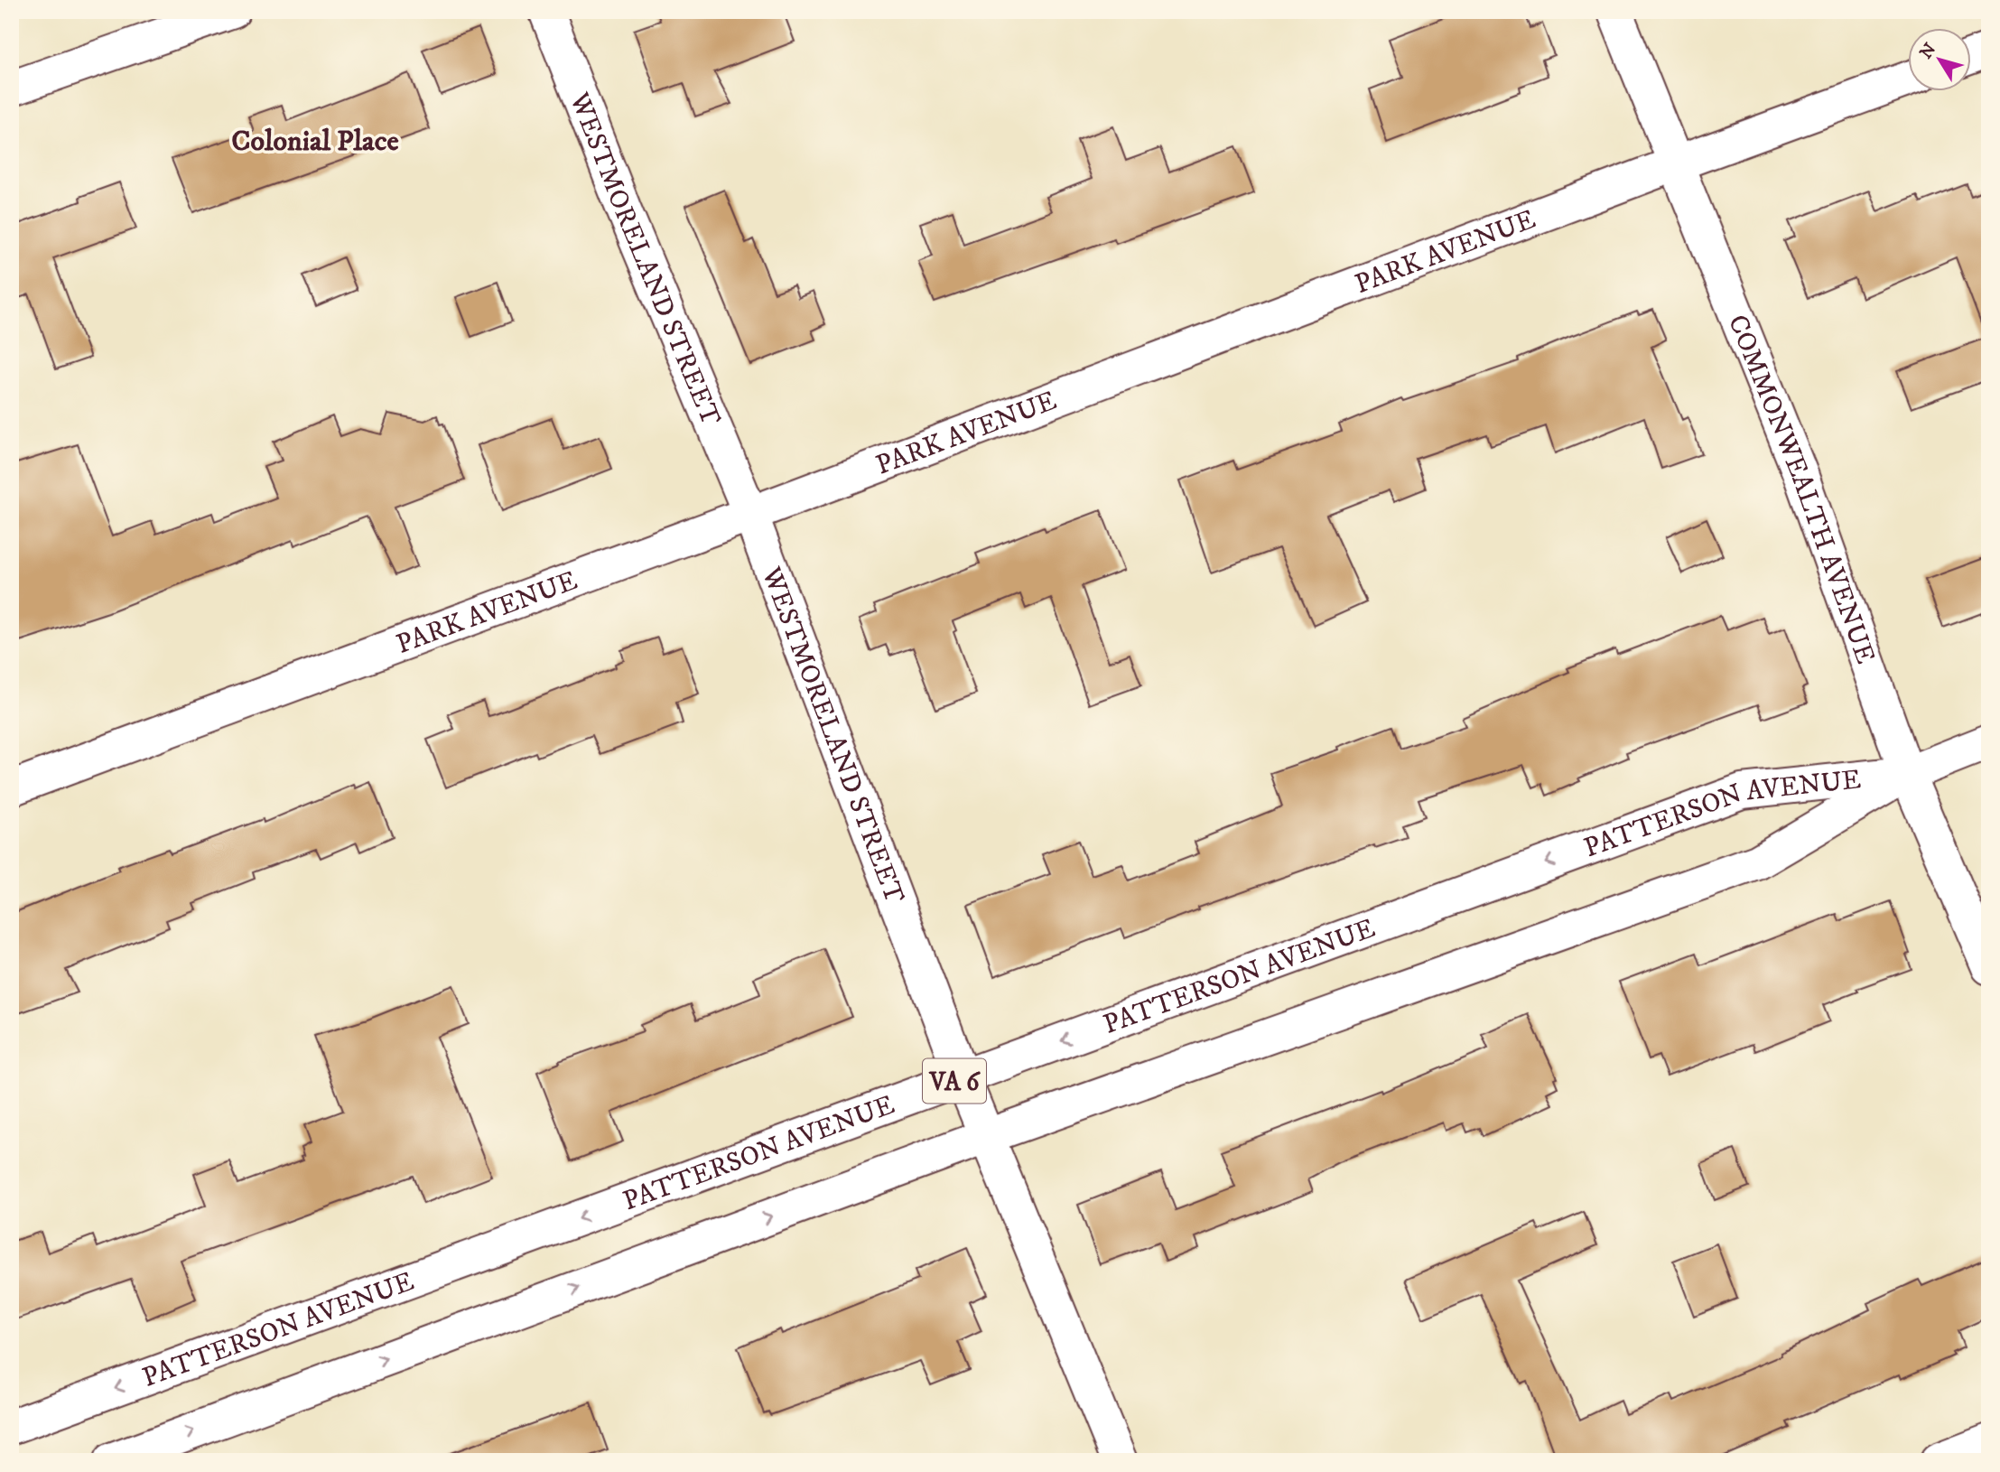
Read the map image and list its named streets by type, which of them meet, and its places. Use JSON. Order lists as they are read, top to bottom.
{
  "streets": {
    "street": [
      "PARK AVENUE",
      "WESTMORELAND STREET",
      "COMMONWEALTH AVENUE",
      "PATTERSON AVENUE",
      "VA 6"
    ]
  },
  "crossings": [
    ["PARK AVENUE", "WESTMORELAND STREET"],
    ["PARK AVENUE", "COMMONWEALTH AVENUE"],
    ["WESTMORELAND STREET", "PATTERSON AVENUE"],
    ["COMMONWEALTH AVENUE", "PATTERSON AVENUE"]
  ],
  "districts": ["Colonial Place"],
  "north": "top left"
}
